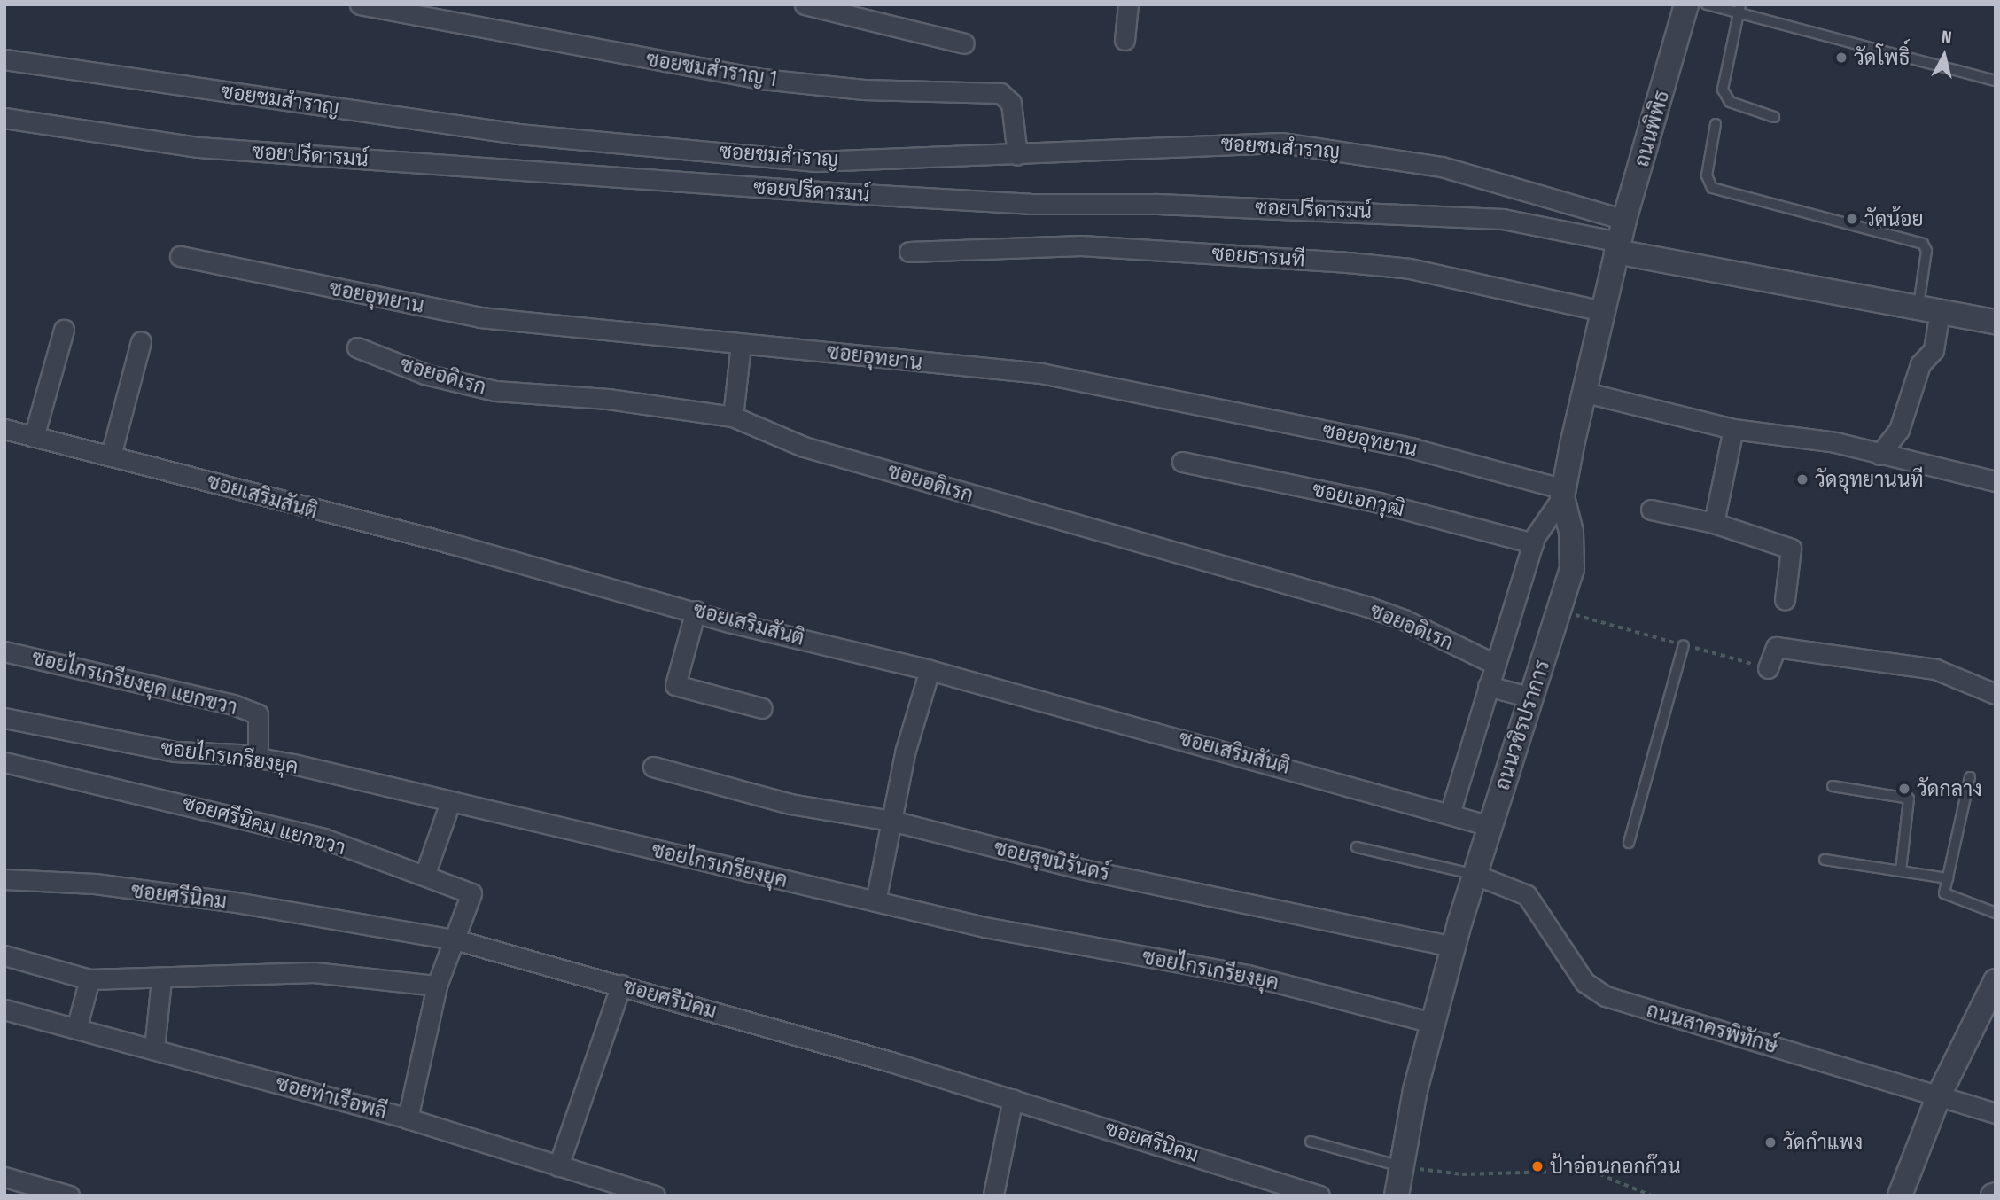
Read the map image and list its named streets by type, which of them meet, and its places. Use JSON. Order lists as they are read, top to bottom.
{
  "streets": {
    "street": [
      "ซอยชมสำราญ 1",
      "ซอยชมสำราญ",
      "ถนนพิพิธ",
      "ซอยปรีดารมน์",
      "ซอยธารนที",
      "ซอยอุทยาน",
      "ซอยอดิเรก",
      "ซอยเสริมสันติ",
      "ซอยเอกวุฒิ",
      "ซอยไกรเกรียงยุค แยกขวา",
      "ถนนวชิรปราการ",
      "ซอยไกรเกรียงยุค",
      "ซอยศรีนิคม แยกขวา",
      "ซอยสุขนิรันดร์",
      "ซอยศรีนิคม",
      "ถนนสาครพิทักษ์",
      "ซอยท่าเรือพลี"
    ]
  },
  "crossings": [
    ["ซอยชมสำราญ 1", "ซอยชมสำราญ"],
    ["ซอยชมสำราญ", "ถนนพิพิธ"],
    ["ซอยชมสำราญ", "ซอยปรีดารมน์"],
    ["ซอยชมสำราญ", "ถนนวชิรปราการ"],
    ["ถนนพิพิธ", "ซอยปรีดารมน์"],
    ["ถนนพิพิธ", "ถนนวชิรปราการ"],
    ["ซอยปรีดารมน์", "ถนนวชิรปราการ"],
    ["ซอยธารนที", "ถนนวชิรปราการ"],
    ["ซอยอุทยาน", "ถนนวชิรปราการ"],
    ["ซอยเสริมสันติ", "ถนนวชิรปราการ"],
    ["ซอยไกรเกรียงยุค แยกขวา", "ซอยไกรเกรียงยุค"],
    ["ถนนวชิรปราการ", "ซอยไกรเกรียงยุค"],
    ["ถนนวชิรปราการ", "ซอยสุขนิรันดร์"],
    ["ถนนวชิรปราการ", "ถนนสาครพิทักษ์"],
    ["ซอยศรีนิคม แยกขวา", "ซอยศรีนิคม"]
  ],
  "places": [
    "วัดโพธิ์",
    "วัดน้อย",
    "วัดอุทยานนที",
    "วัดกลาง",
    "วัดกำแพง",
    "ป้าอ่อนกอกก๊วน"
  ],
  "north": "top"
}
